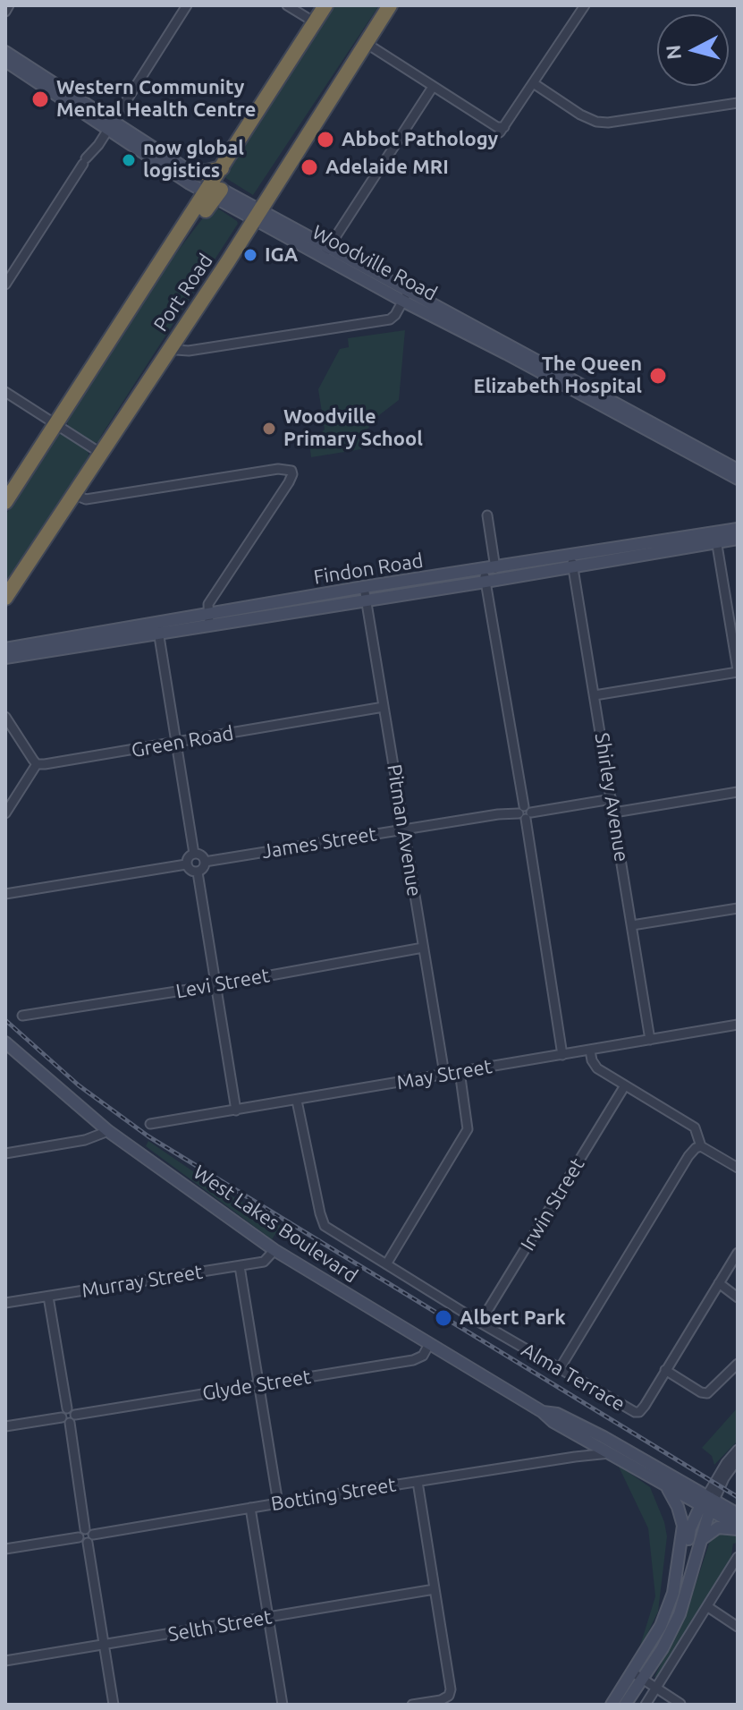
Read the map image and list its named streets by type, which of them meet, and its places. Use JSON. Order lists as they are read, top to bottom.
{
  "streets": {
    "highway": ["Port Road"],
    "main road": ["Woodville Road", "Findon Road", "West Lakes Boulevard"],
    "street": [
      "Green Road",
      "Shirley Avenue",
      "Pitman Avenue",
      "James Street",
      "Levi Street",
      "May Street",
      "Irwin Street",
      "Murray Street",
      "Alma Terrace",
      "Glyde Street",
      "Botting Street",
      "Selth Street"
    ]
  },
  "crossings": [
    ["Woodville Road", "Port Road"],
    ["Findon Road", "Shirley Avenue"],
    ["Findon Road", "Pitman Avenue"],
    ["Green Road", "Pitman Avenue"],
    ["Shirley Avenue", "James Street"],
    ["Shirley Avenue", "May Street"],
    ["Pitman Avenue", "James Street"],
    ["Pitman Avenue", "Levi Street"],
    ["Pitman Avenue", "May Street"],
    ["May Street", "Alma Terrace"],
    ["Irwin Street", "Alma Terrace"],
    ["West Lakes Boulevard", "Murray Street"],
    ["West Lakes Boulevard", "Glyde Street"],
    ["West Lakes Boulevard", "Botting Street"]
  ],
  "places": [
    "Western Community Mental Health Centre",
    "Abbot Pathology",
    "now global logistics",
    "Adelaide MRI",
    "IGA",
    "The Queen Elizabeth Hospital",
    "Woodville Primary School",
    "Albert Park"
  ],
  "north": "left"
}
